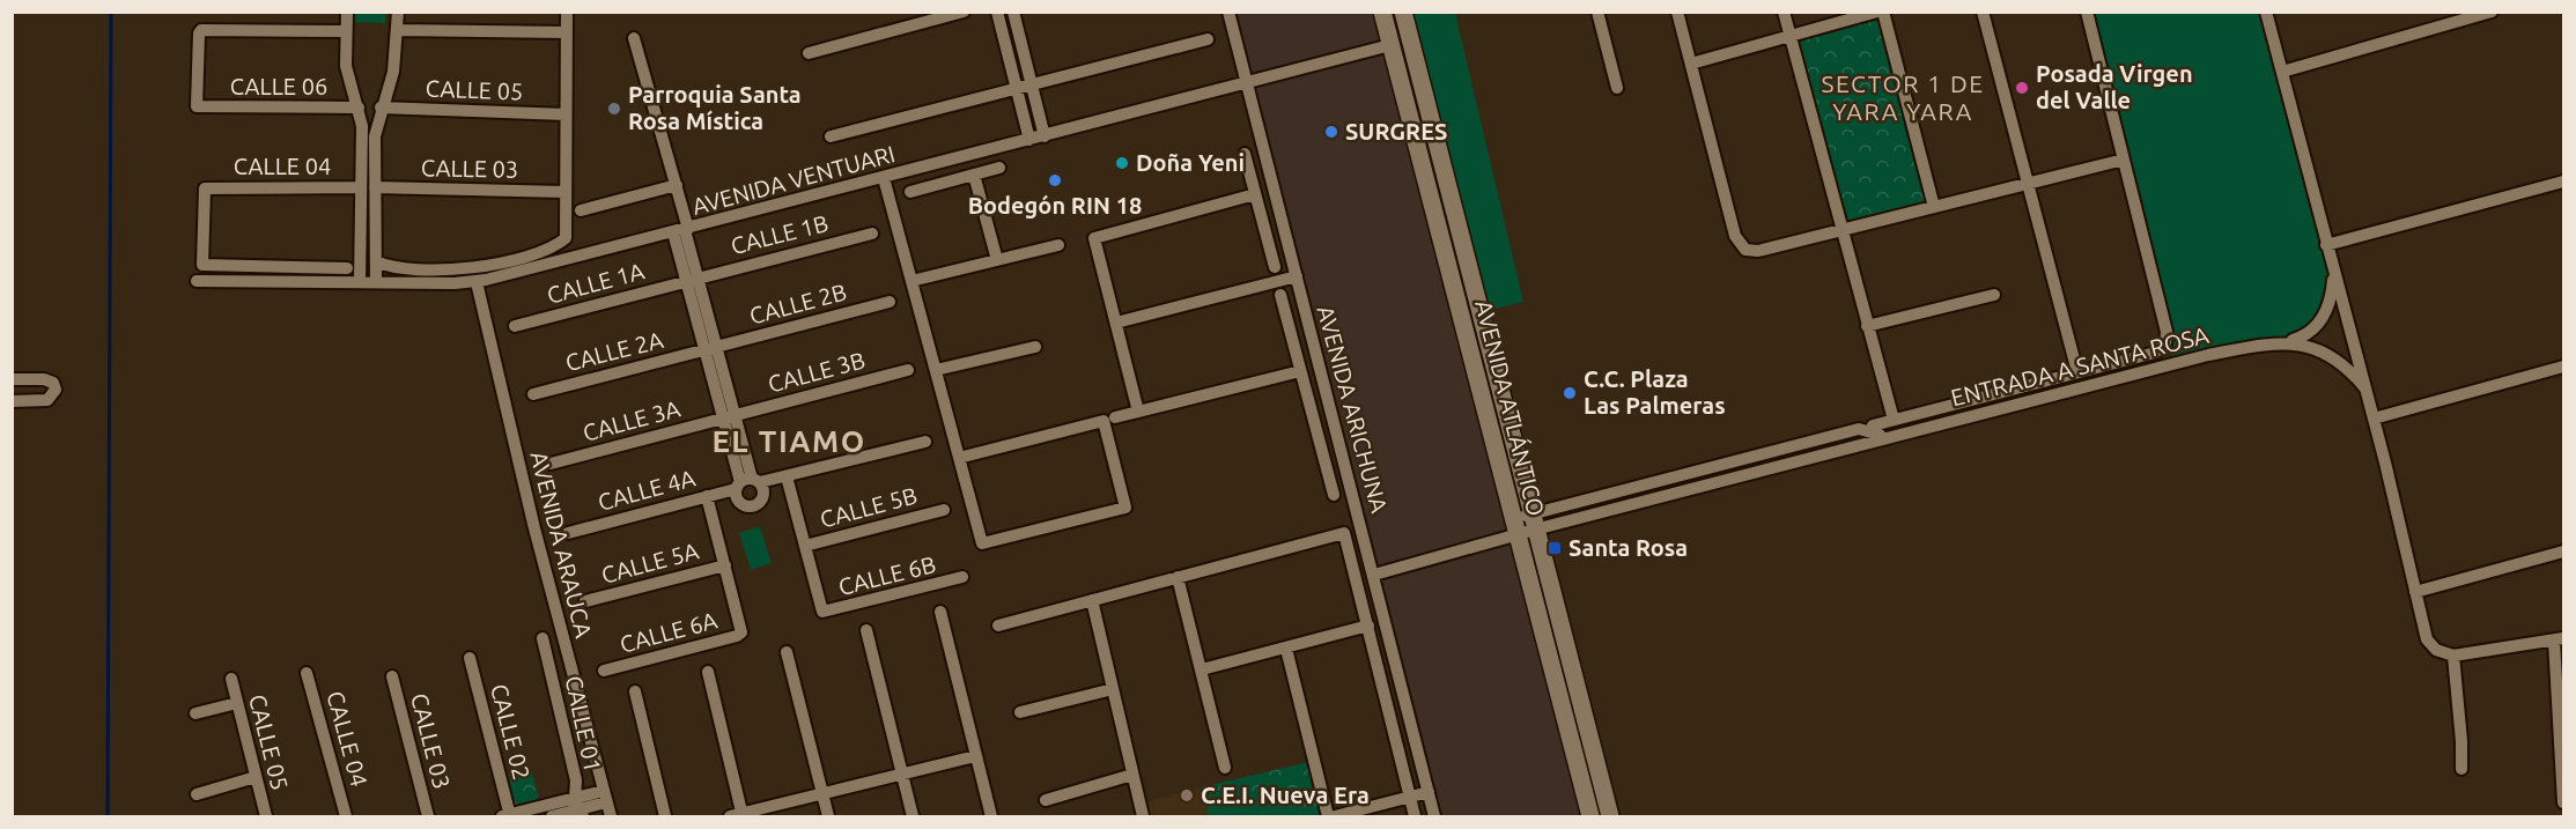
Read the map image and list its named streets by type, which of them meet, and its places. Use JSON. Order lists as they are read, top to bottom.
{
  "streets": {
    "main road": ["AVENIDA ATLÁNTICO"],
    "street": [
      "CALLE 06",
      "CALLE 05",
      "CALLE 04",
      "CALLE 03",
      "AVENIDA VENTUARI",
      "CALLE 1B",
      "CALLE 1A",
      "CALLE 2B",
      "CALLE 2A",
      "ENTRADA A SANTA ROSA",
      "CALLE 3B",
      "AVENIDA ARICHUNA",
      "CALLE 3A",
      "CALLE 4A",
      "CALLE 5B",
      "AVENIDA ARAUCA",
      "CALLE 5A",
      "CALLE 6B",
      "CALLE 6A",
      "CALLE 01",
      "CALLE 02"
    ]
  },
  "crossings": [
    ["CALLE 04", "CALLE 03"],
    ["AVENIDA VENTUARI", "AVENIDA ATLÁNTICO"],
    ["AVENIDA VENTUARI", "AVENIDA ARICHUNA"],
    ["AVENIDA VENTUARI", "AVENIDA ARAUCA"],
    ["CALLE 1B", "CALLE 1A"],
    ["CALLE 2B", "CALLE 2A"],
    ["ENTRADA A SANTA ROSA", "AVENIDA ATLÁNTICO"],
    ["CALLE 3B", "CALLE 3A"],
    ["CALLE 5B", "CALLE 6B"],
    ["CALLE 5A", "CALLE 6A"]
  ],
  "districts": ["SECTOR 1 DE YARA YARA", "EL TIAMO"],
  "places": {
    "other": [
      "Posada Virgen del Valle",
      "Parroquia Santa Rosa Mística",
      "SURGRES",
      "Doña Yeni",
      "Bodegón RIN 18",
      "C.C. Plaza Las Palmeras",
      "C.E.I. Nueva Era"
    ],
    "transit": ["Santa Rosa"]
  }
}
